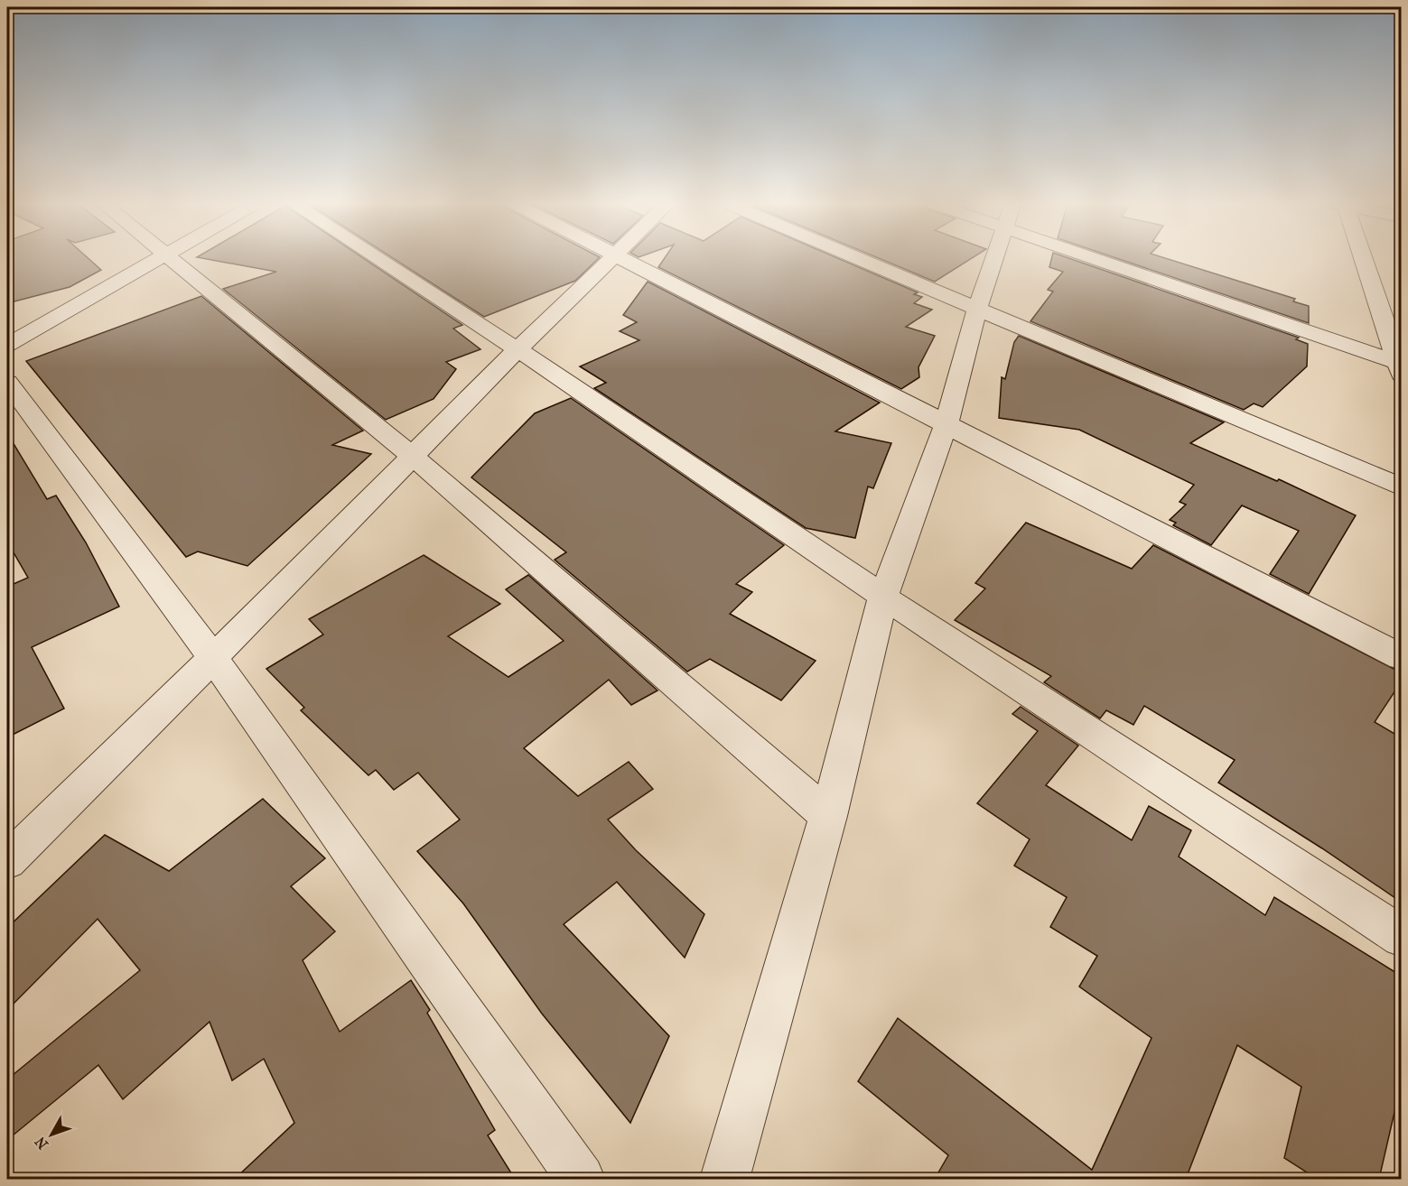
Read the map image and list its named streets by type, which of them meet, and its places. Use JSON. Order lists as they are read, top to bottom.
{
  "north": "bottom left"
}
